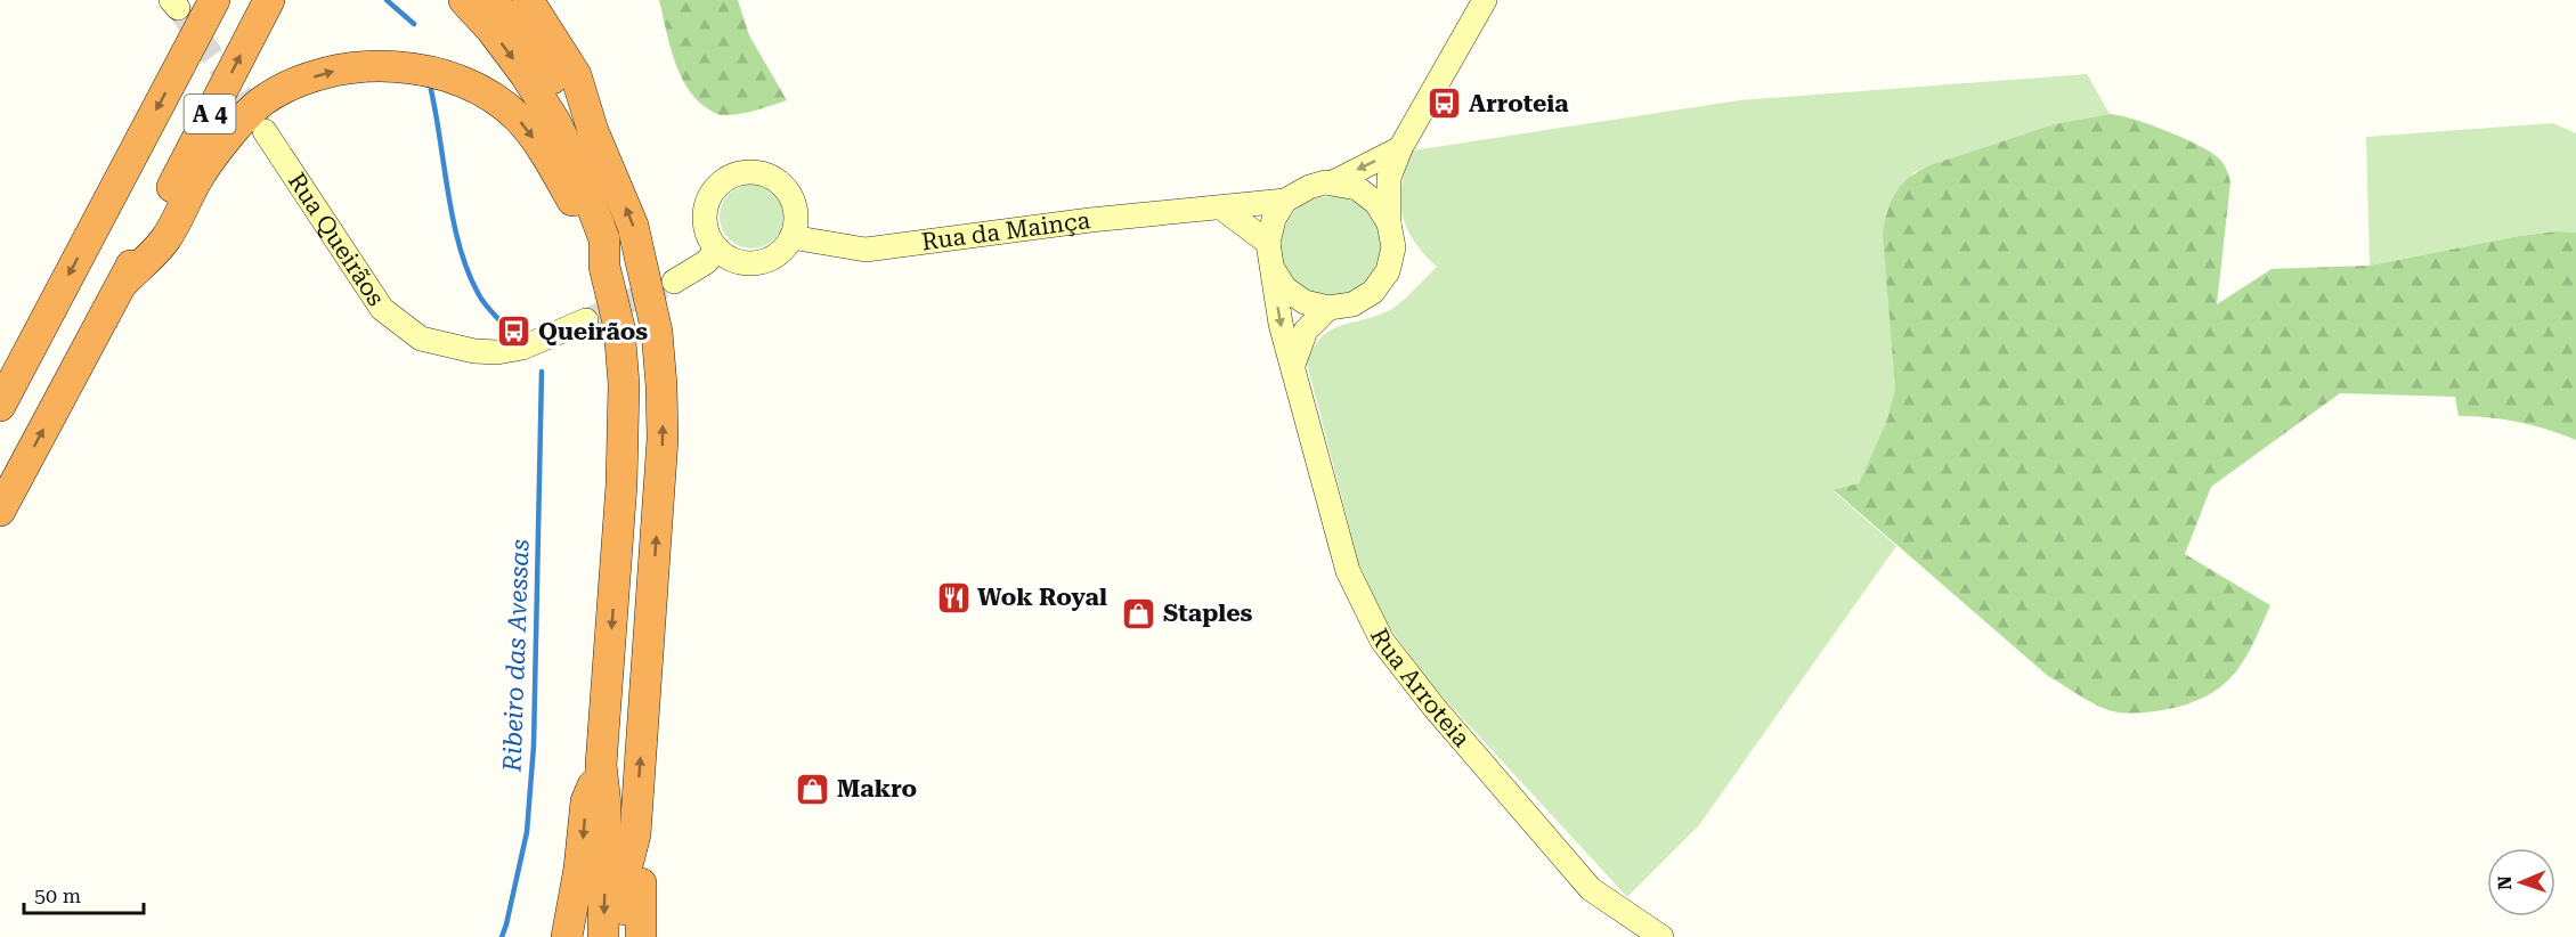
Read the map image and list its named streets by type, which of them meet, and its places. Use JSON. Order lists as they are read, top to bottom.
{
  "streets": {
    "highway": ["A 4"],
    "street": ["Rua da Mainça", "Rua Queirãos", "Rua Arroteia"]
  },
  "crossings": [
    ["Rua da Mainça", "Rua Arroteia"]
  ],
  "water": ["Ribeiro das Avessas"],
  "places": {
    "bus stop": ["Arroteia", "Queirãos"],
    "restaurant": ["Wok Royal"],
    "shop": ["Staples", "Makro"]
  },
  "scale_bar": "50 m",
  "north": "left"
}
